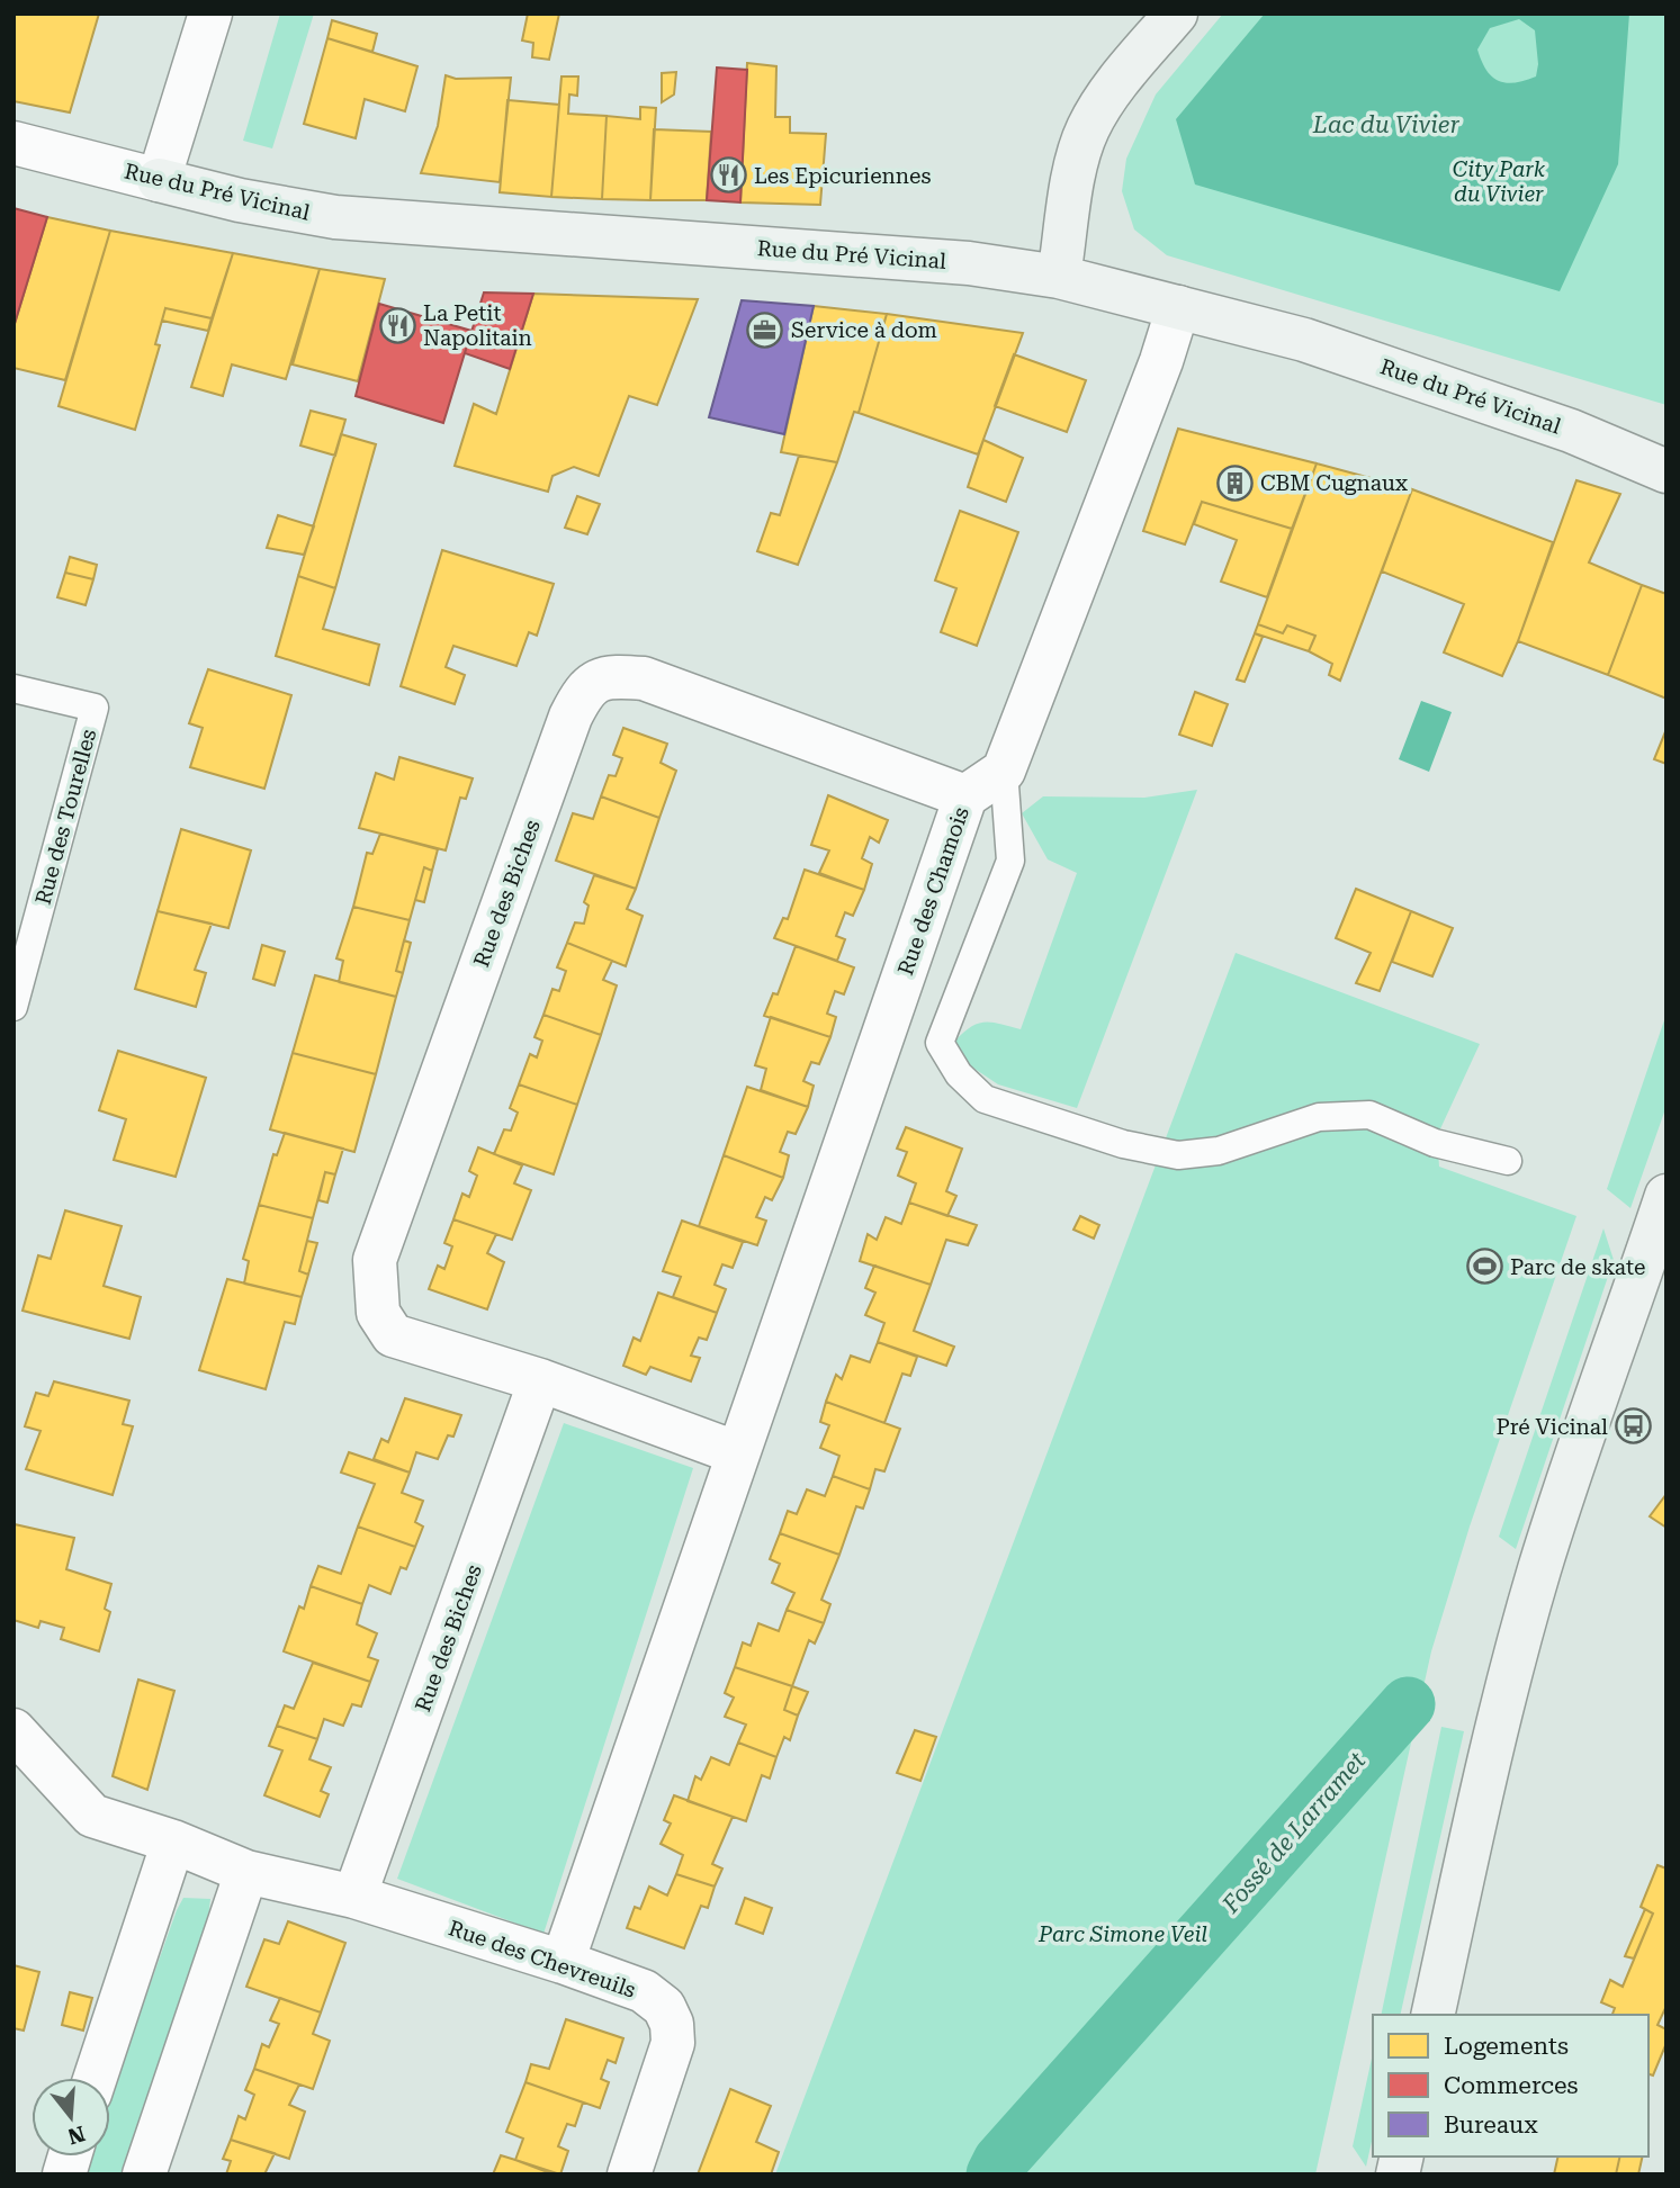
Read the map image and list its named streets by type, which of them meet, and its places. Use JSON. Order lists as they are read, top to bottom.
{
  "streets": {
    "main road": ["Rue du Pré Vicinal"],
    "street": ["Rue des Chamois", "Rue des Biches", "Rue des Chevreuils"],
    "lane": ["Rue des Tourelles"]
  },
  "crossings": [
    ["Rue des Chamois", "Rue des Biches"],
    ["Rue des Chamois", "Rue des Chevreuils"],
    ["Rue des Biches", "Rue des Chevreuils"]
  ],
  "water": ["Lac du Vivier", "Fossé de Larramet"],
  "parks": ["City Park du Vivier", "Parc Simone Veil"],
  "places": {
    "restaurant": ["Les Epicuriennes", "La Petit Napolitain"],
    "office": ["Service à dom"],
    "building": ["CBM Cugnaux"],
    "sports": ["Parc de skate"],
    "bus stop": ["Pré Vicinal"]
  },
  "legend": ["Logements", "Commerces", "Bureaux"],
  "north": "bottom"
}
